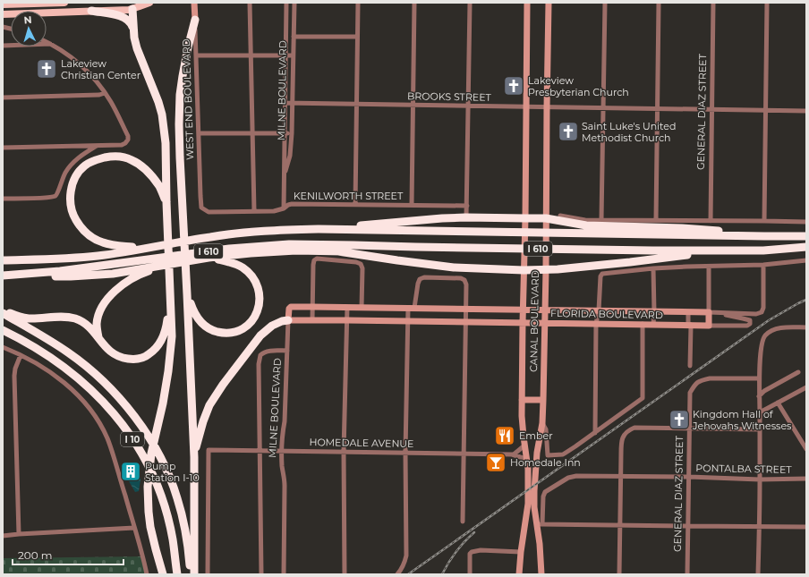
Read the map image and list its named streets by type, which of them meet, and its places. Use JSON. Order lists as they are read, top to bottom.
{
  "streets": {
    "highway": ["I 610", "I 10"],
    "main road": [
      "MILNE BOULEVARD",
      "WEST END BOULEVARD",
      "FLORIDA BOULEVARD",
      "CANAL BOULEVARD"
    ],
    "street": [
      "BROOKS STREET",
      "GENERAL DIAZ STREET",
      "KENILWORTH STREET",
      "HOMEDALE AVENUE",
      "PONTALBA STREET"
    ]
  },
  "crossings": [
    ["MILNE BOULEVARD", "BROOKS STREET"],
    ["MILNE BOULEVARD", "KENILWORTH STREET"],
    ["MILNE BOULEVARD", "FLORIDA BOULEVARD"],
    ["MILNE BOULEVARD", "HOMEDALE AVENUE"],
    ["BROOKS STREET", "GENERAL DIAZ STREET"],
    ["BROOKS STREET", "CANAL BOULEVARD"],
    ["WEST END BOULEVARD", "KENILWORTH STREET"],
    ["GENERAL DIAZ STREET", "PONTALBA STREET"],
    ["FLORIDA BOULEVARD", "CANAL BOULEVARD"],
    ["CANAL BOULEVARD", "HOMEDALE AVENUE"],
    ["CANAL BOULEVARD", "PONTALBA STREET"]
  ],
  "places": {
    "church": [
      "Lakeview Christian Center",
      "Lakeview Presbyterian Church",
      "Saint Luke's United Methodist Church",
      "Kingdom Hall of Jehovahs Witnesses"
    ],
    "restaurant": ["Ember"],
    "bar": ["Homedale Inn"],
    "building": ["Pump Station I-10"]
  },
  "scale_bar": "200 m",
  "north": "top"
}
